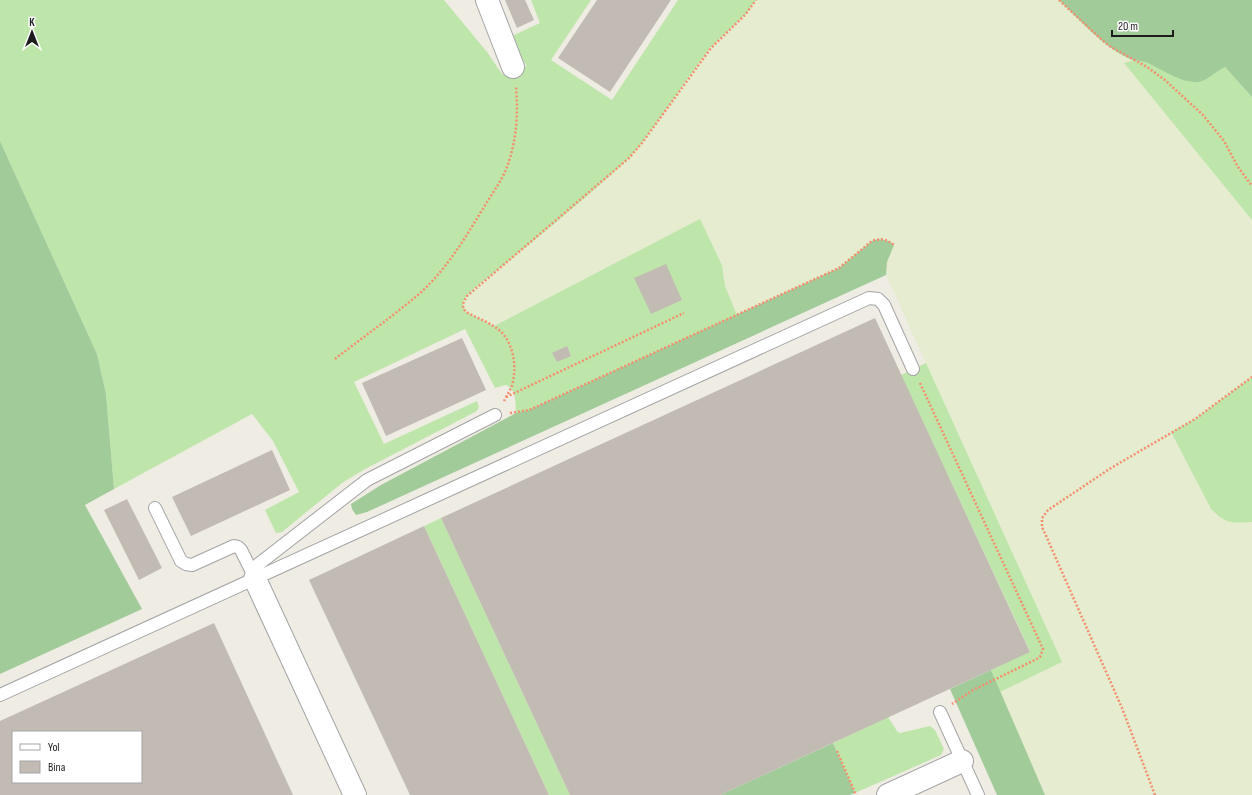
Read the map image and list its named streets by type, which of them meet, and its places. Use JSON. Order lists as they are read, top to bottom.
{
  "legend": ["Yol", "Bina"],
  "scale_bar": "20 m",
  "north": "top"
}
